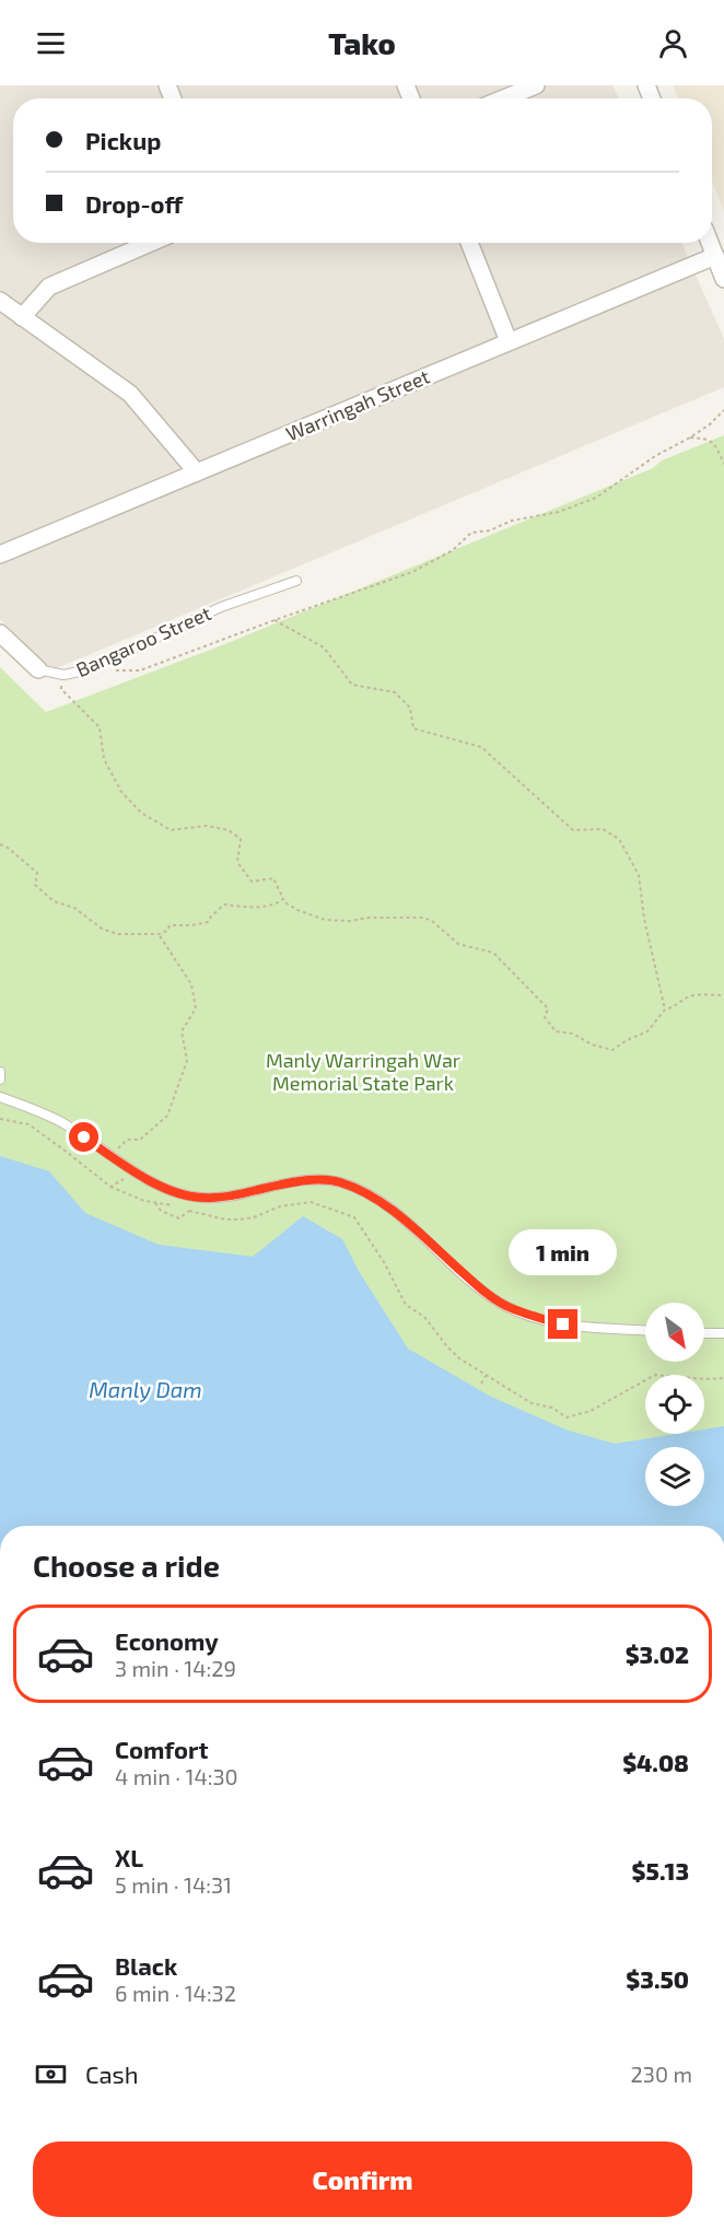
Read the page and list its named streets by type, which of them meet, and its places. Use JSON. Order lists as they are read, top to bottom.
{
  "streets": {
    "street": ["Warringah Street", "Bangaroo Street"]
  },
  "water": ["Manly Dam"],
  "parks": ["Manly Warringah War Memorial State Park"],
  "north": "bottom right",
  "page": {
    "header": "Tako",
    "banner": ["Pickup", "Drop-off"],
    "bubble": "1 min",
    "heading": "Choose a ride",
    "list": [
      {
        "name": "Economy",
        "note": "3 min · 14:29",
        "value": "$3.02"
      },
      {
        "name": "Comfort",
        "note": "4 min · 14:30",
        "value": "$4.08"
      },
      {
        "name": "XL",
        "note": "5 min · 14:31",
        "value": "$5.13"
      },
      {
        "name": "Black",
        "note": "6 min · 14:32",
        "value": "$3.50"
      }
    ],
    "pay": ["Cash", "230 m"],
    "buttons": "Confirm"
  }
}
